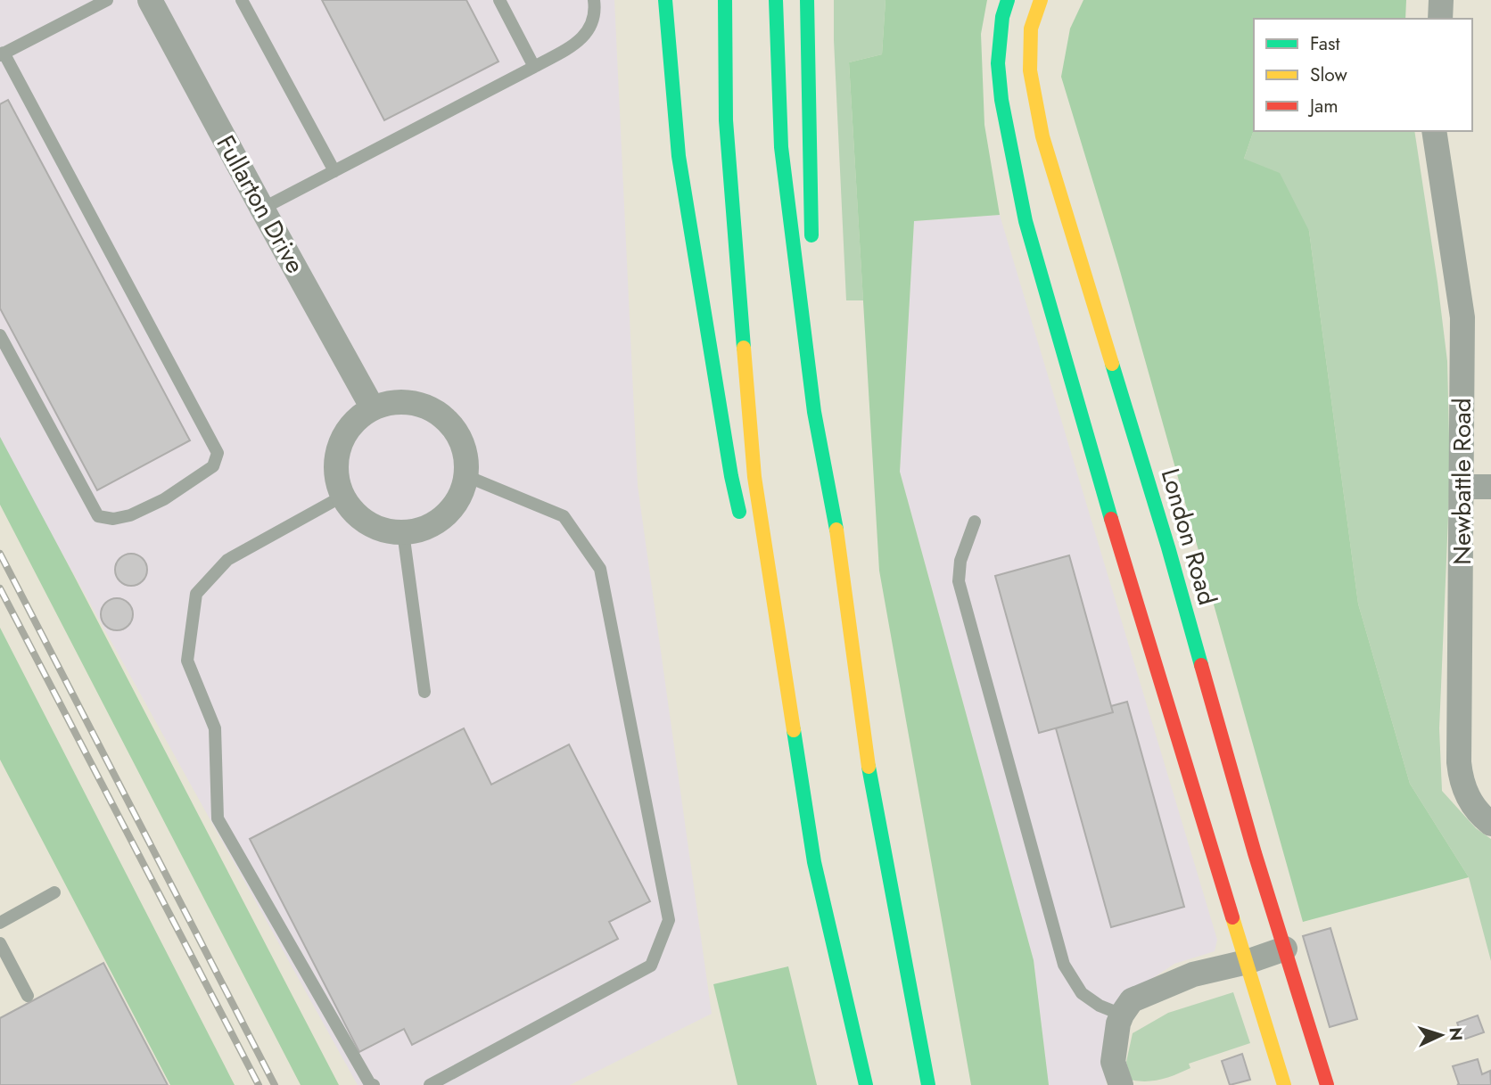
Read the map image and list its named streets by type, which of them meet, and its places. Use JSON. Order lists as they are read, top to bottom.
{
  "streets": {
    "main road": ["London Road"],
    "street": ["Fullarton Drive", "Newbattle Road"]
  },
  "legend": ["Fast", "Slow", "Jam"],
  "north": "right"
}
